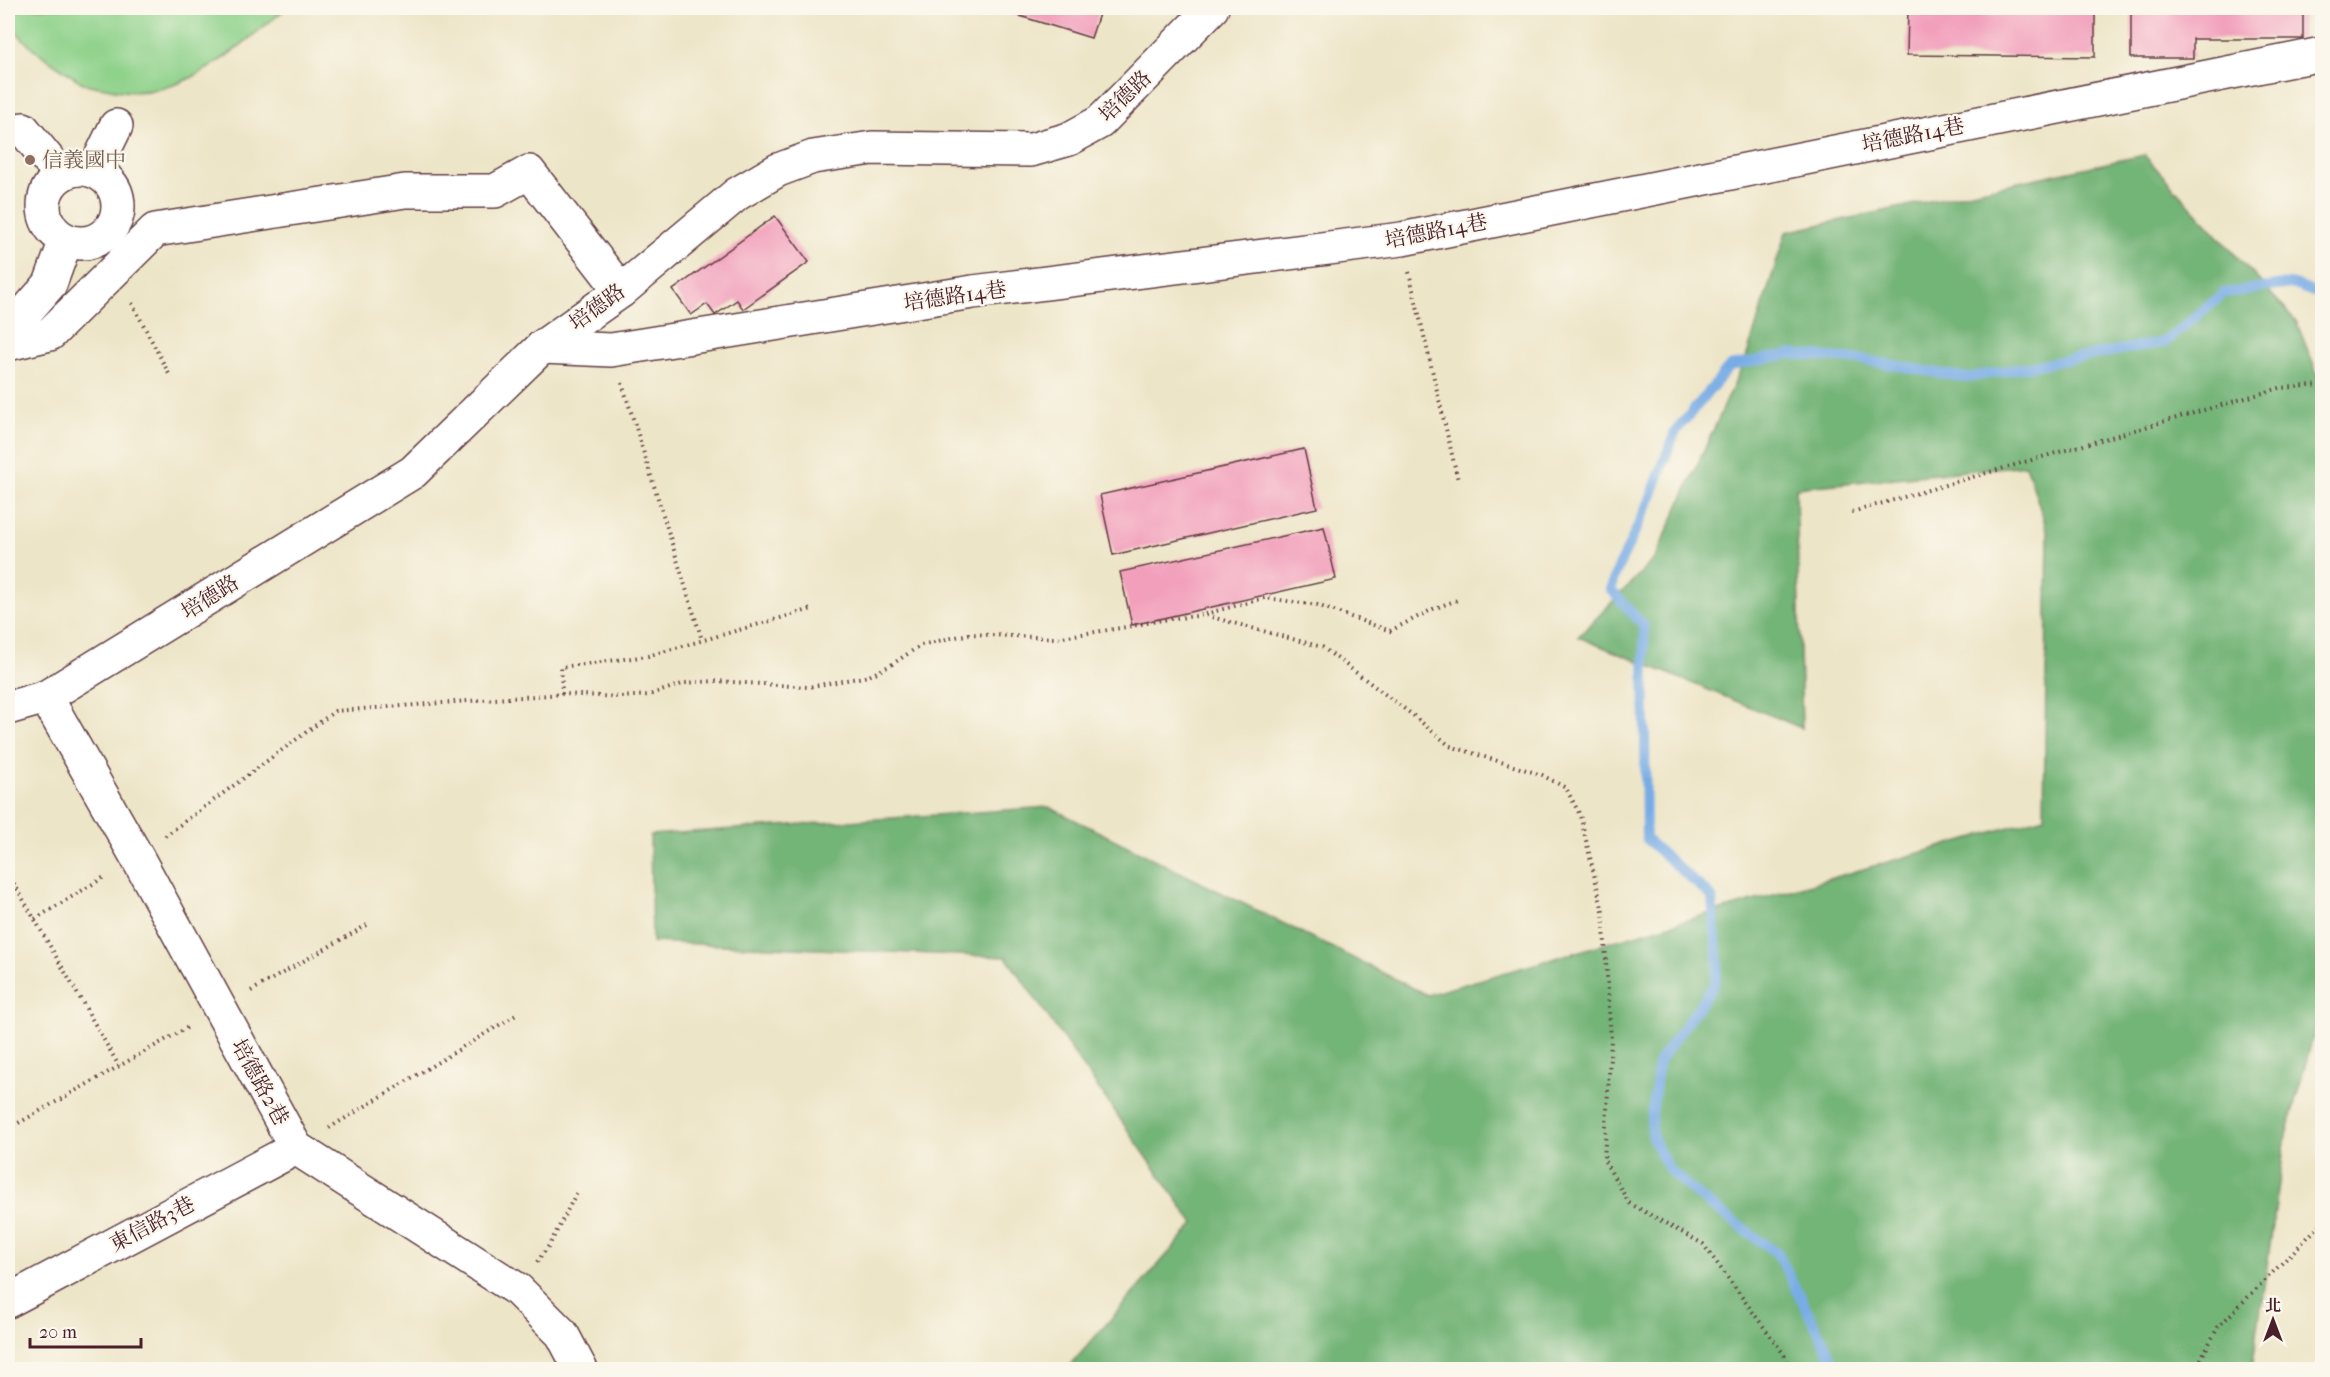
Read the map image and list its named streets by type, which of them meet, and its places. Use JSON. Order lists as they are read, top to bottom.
{
  "streets": {
    "main road": [
      "培德路",
      "培德路14巷",
      "培德路2巷",
      "東信路3巷"
    ]
  },
  "crossings": [
    ["培德路", "培德路14巷"],
    ["培德路", "培德路2巷"],
    ["培德路2巷", "東信路3巷"]
  ],
  "places": ["信義國中"],
  "scale_bar": "20 m",
  "north": "top"
}
